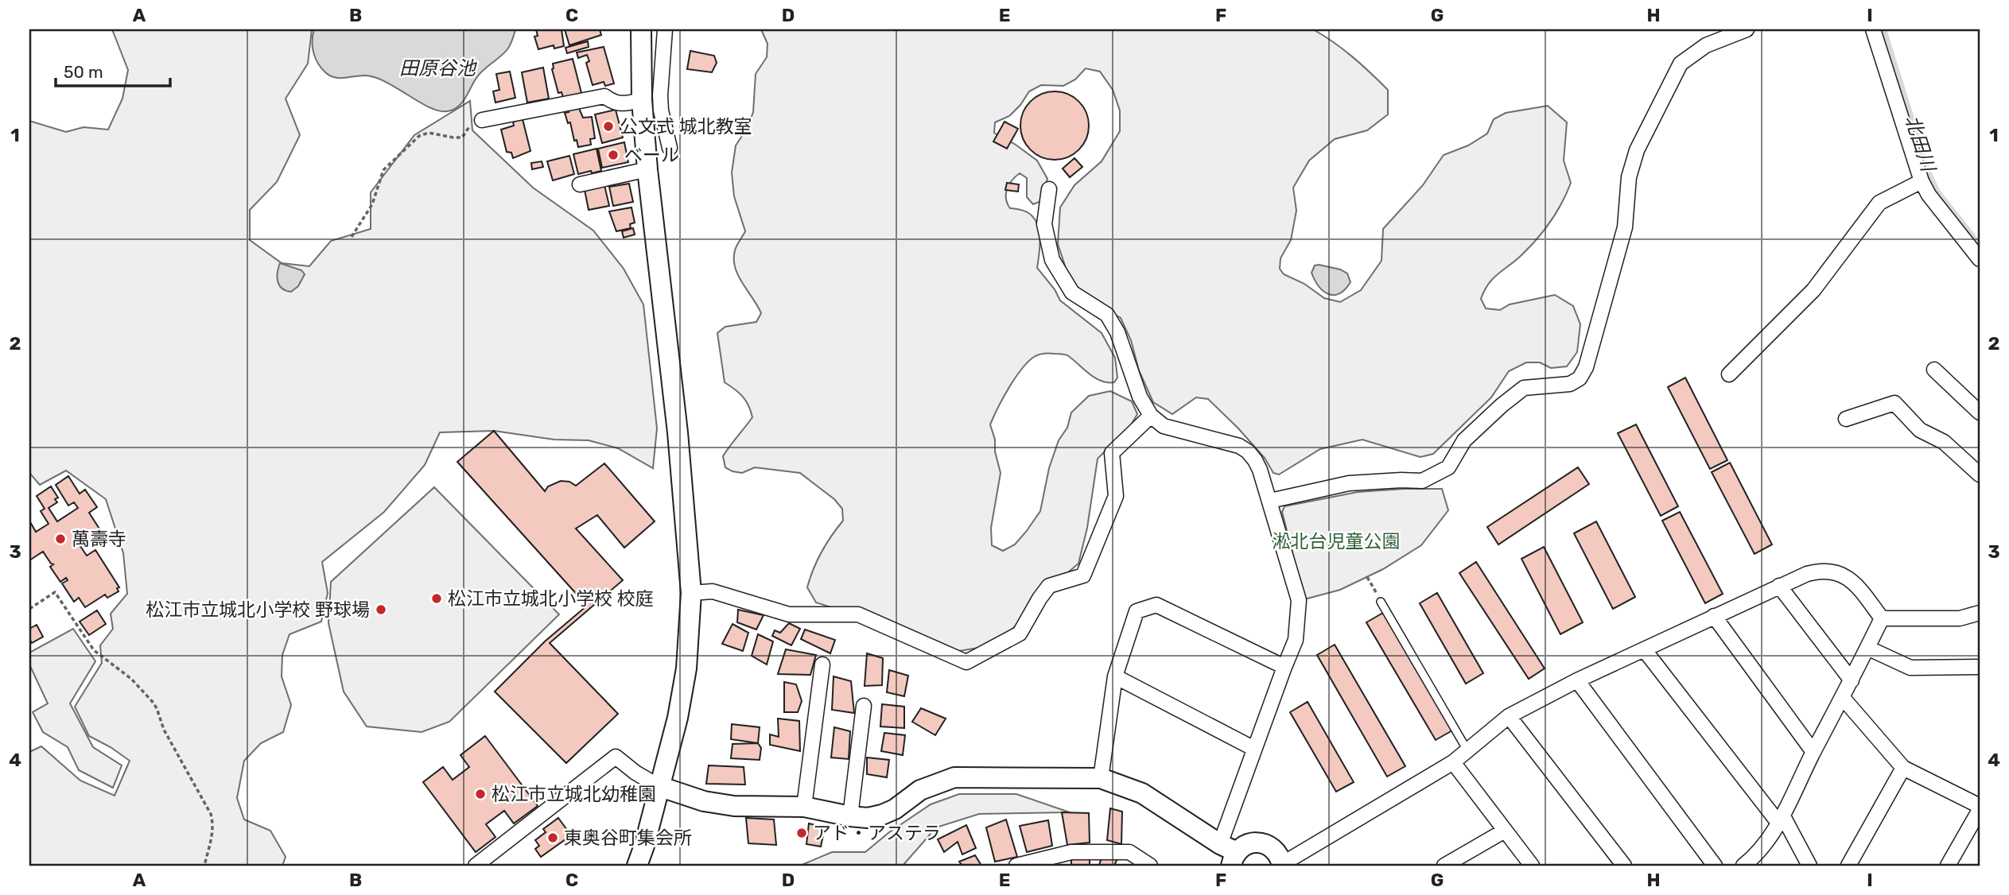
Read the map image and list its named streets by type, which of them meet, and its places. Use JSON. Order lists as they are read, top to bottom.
{
  "water": ["田原谷池", "北田川"],
  "parks": ["淞北台児童公園"],
  "places": [
    "公文式 城北教室",
    "ベール",
    "萬壽寺",
    "松江市立城北小学校 校庭",
    "松江市立城北小学校 野球場",
    "松江市立城北幼稚園",
    "アド・アステラ",
    "東奥谷町集会所"
  ],
  "scale_bar": "50 m",
  "grid": {
    "columns": [
      "A",
      "B",
      "C",
      "D",
      "E",
      "F",
      "G",
      "H",
      "I"
    ],
    "rows": [
      "1",
      "2",
      "3",
      "4"
    ]
  }
}
